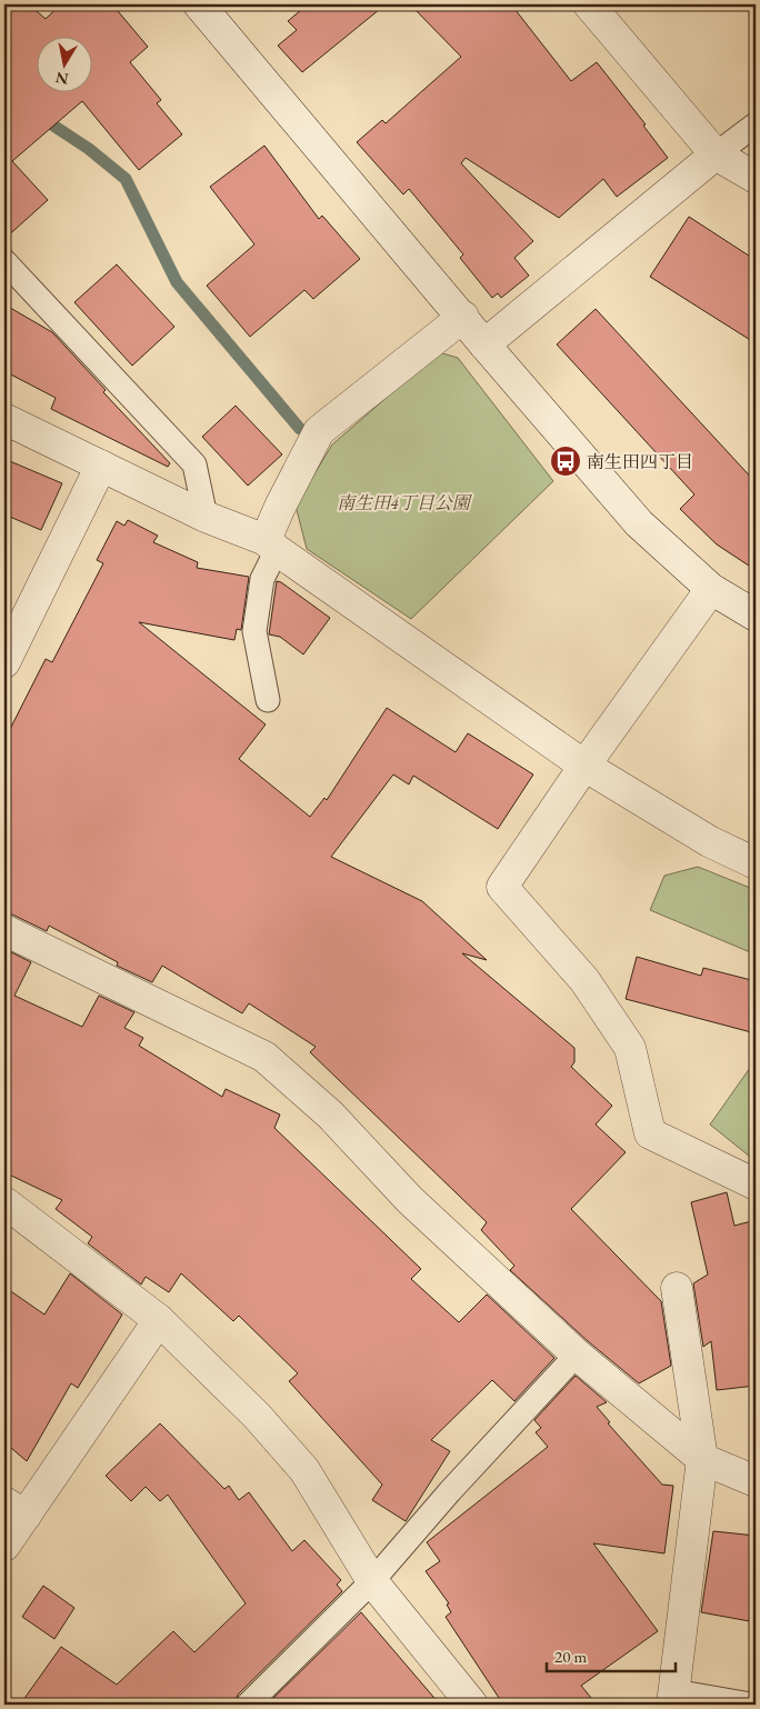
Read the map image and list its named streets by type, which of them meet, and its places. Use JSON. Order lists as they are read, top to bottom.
{
  "parks": ["南生田4丁目公園"],
  "places": {
    "bus stop": ["南生田四丁目"]
  },
  "scale_bar": "20 m",
  "north": "bottom"
}
